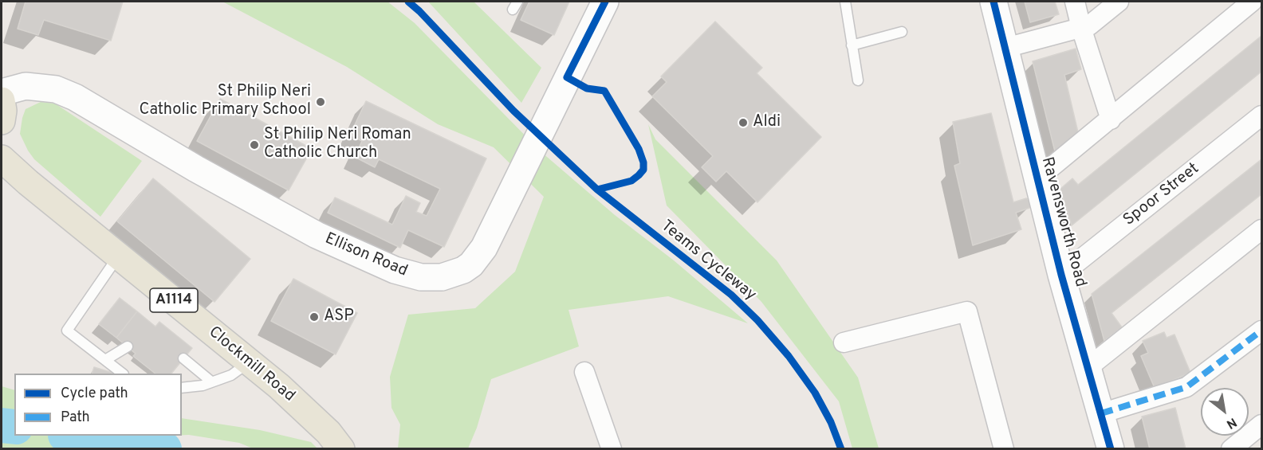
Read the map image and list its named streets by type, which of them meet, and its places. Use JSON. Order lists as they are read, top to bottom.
{
  "streets": {
    "main road": ["A1114", "Clockmill Road"],
    "street": ["Spoor Street", "Ravensworth Road", "Ellison Road"],
    "cycle path": ["Teams Cycleway"]
  },
  "crossings": [
    ["Spoor Street", "Ravensworth Road"]
  ],
  "places": [
    "St Philip Neri Catholic Primary School",
    "Aldi",
    "St Philip Neri Roman Catholic Church",
    "ASP"
  ],
  "legend": ["Cycle path", "Path"],
  "north": "bottom right"
}
